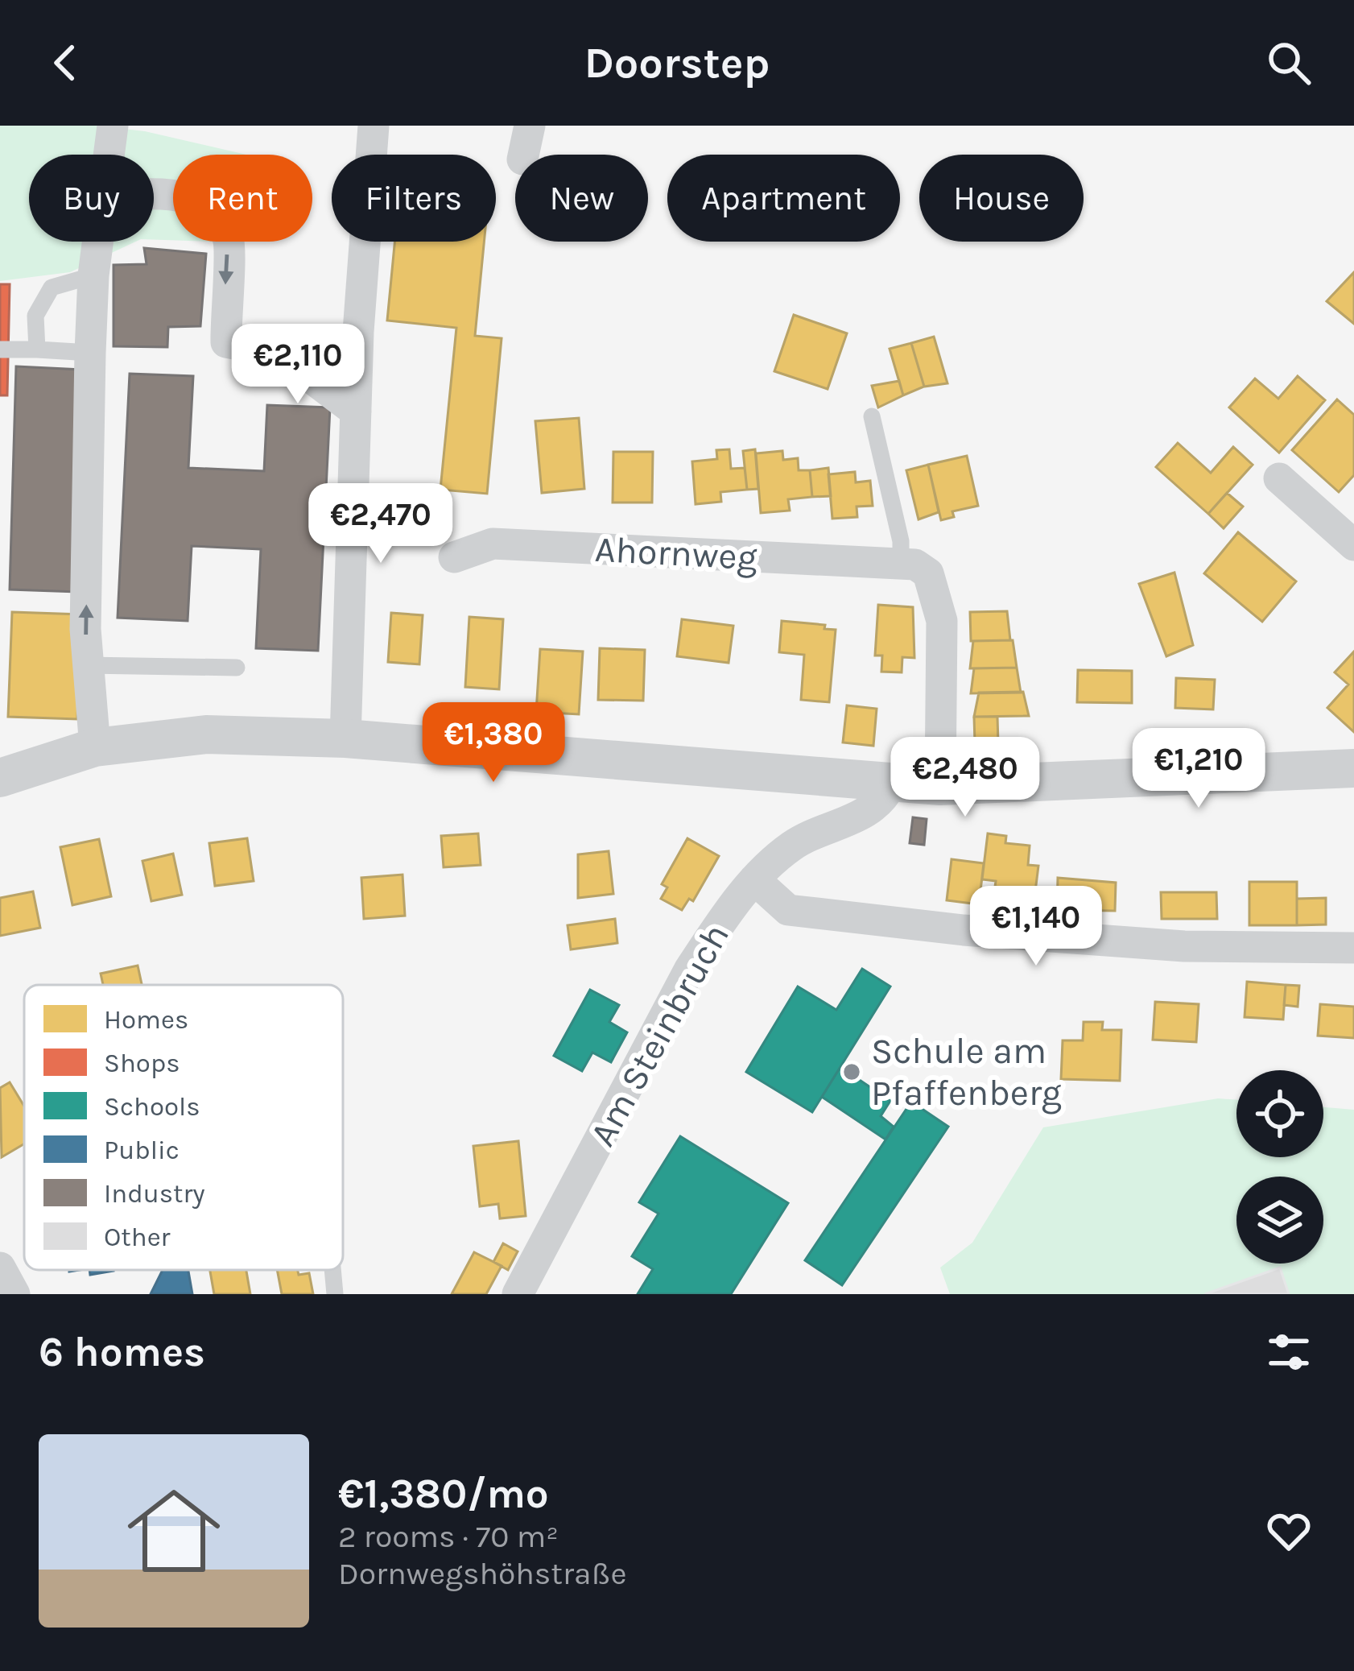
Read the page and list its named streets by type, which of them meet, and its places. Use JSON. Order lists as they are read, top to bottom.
{
  "streets": {
    "street": ["Ahornweg", "Am Steinbruch"]
  },
  "places": ["Schule am Pfaffenberg"],
  "legend": [
    "Homes",
    "Shops",
    "Schools",
    "Public",
    "Industry",
    "Other"
  ],
  "page": {
    "header": "Doorstep",
    "chip": [
      "Buy",
      "Rent",
      "Filters",
      "New",
      "Apartment",
      "House"
    ],
    "price": [
      "€2,110",
      "€2,470",
      "€1,380",
      "€1,210",
      "€2,480",
      "€1,140"
    ],
    "heading": "6 homes",
    "list": [
      {
        "name": "€1,380/mo",
        "note": "2 rooms · 70 m² · Dornwegshöhstraße"
      }
    ]
  }
}
